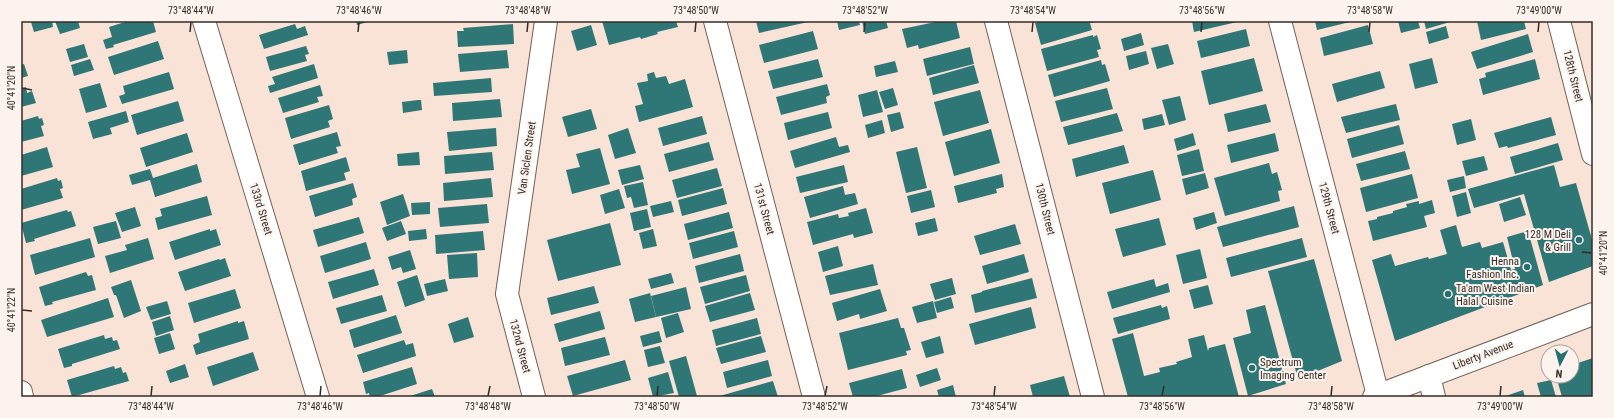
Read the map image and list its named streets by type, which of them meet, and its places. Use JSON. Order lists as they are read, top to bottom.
{
  "streets": {
    "street": [
      "128th Street",
      "Van Siclen Street",
      "129th Street",
      "133rd Street",
      "131st Street",
      "130th Street",
      "132nd Street",
      "Liberty Avenue"
    ]
  },
  "crossings": [
    ["Van Siclen Street", "132nd Street"],
    ["129th Street", "Liberty Avenue"]
  ],
  "places": [
    "128 M Deli & Grill",
    "Henna Fashion Inc.",
    "Ta'am West Indian Halal Cuisine",
    "Spectrum Imaging Center"
  ],
  "north": "bottom",
  "coordinates": [
    "73°48'44\"W",
    "73°48'46\"W",
    "73°48'48\"W",
    "73°48'50\"W",
    "73°48'52\"W",
    "73°48'54\"W",
    "73°48'56\"W",
    "73°48'58\"W",
    "73°49'00\"W",
    "40°41'20\"N",
    "40°41'22\"N"
  ]
}
